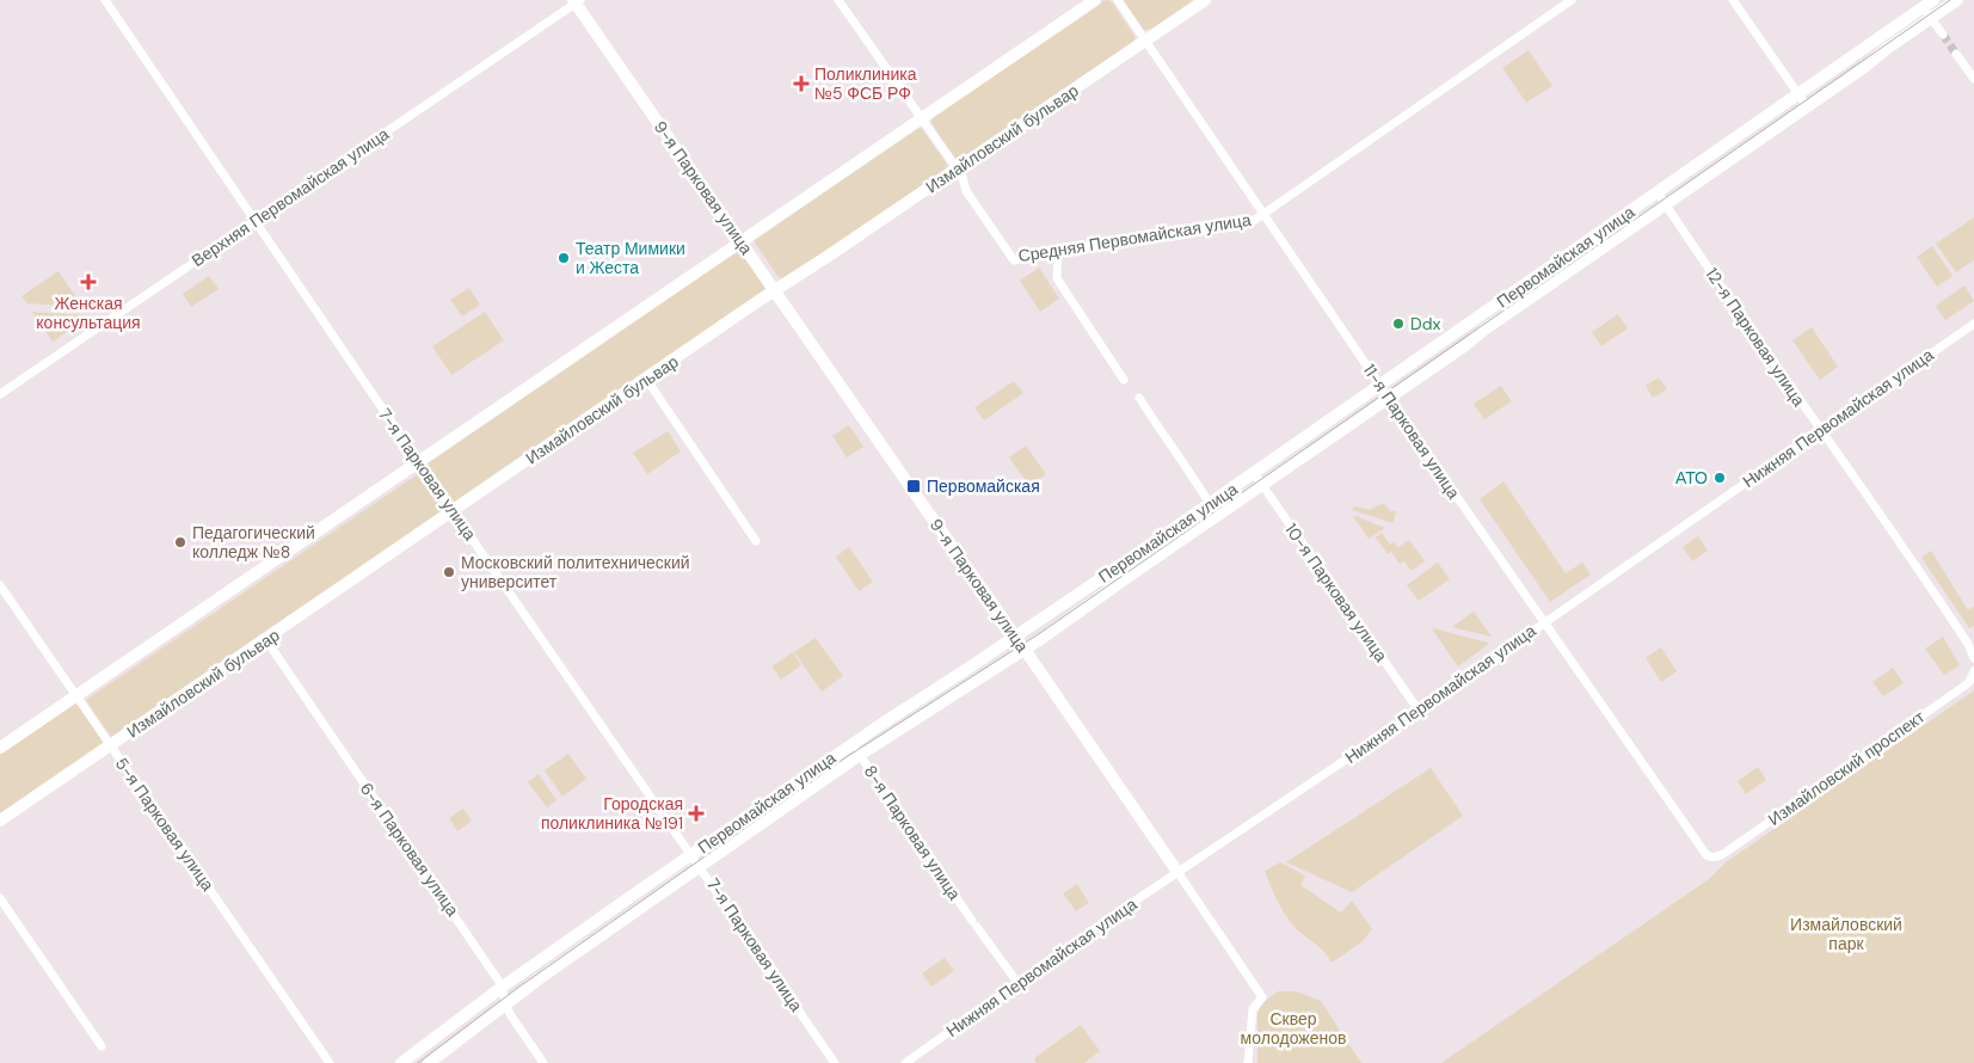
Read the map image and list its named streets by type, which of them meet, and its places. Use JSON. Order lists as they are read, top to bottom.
{
  "streets": {
    "main road": ["Измайловский бульвар", "9-я Парковая улица", "Первомайская улица"],
    "street": [
      "Верхняя Первомайская улица",
      "Средняя Первомайская улица",
      "12-я Парковая улица",
      "Нижняя Первомайская улица",
      "11-я Парковая улица",
      "7-я Парковая улица",
      "10-я Парковая улица",
      "Измайловский проспект",
      "5-я Парковая улица",
      "8-я Парковая улица",
      "6-я Парковая улица"
    ]
  },
  "crossings": [
    ["Измайловский бульвар", "9-я Парковая улица"],
    ["Измайловский бульвар", "Средняя Первомайская улица"],
    ["Измайловский бульвар", "11-я Парковая улица"],
    ["Измайловский бульвар", "7-я Парковая улица"],
    ["Измайловский бульвар", "5-я Парковая улица"],
    ["Измайловский бульвар", "6-я Парковая улица"],
    ["9-я Парковая улица", "Верхняя Первомайская улица"],
    ["9-я Парковая улица", "Первомайская улица"],
    ["9-я Парковая улица", "Нижняя Первомайская улица"],
    ["Верхняя Первомайская улица", "7-я Парковая улица"],
    ["Средняя Первомайская улица", "11-я Парковая улица"],
    ["Первомайская улица", "12-я Парковая улица"],
    ["Первомайская улица", "11-я Парковая улица"],
    ["Первомайская улица", "7-я Парковая улица"],
    ["Первомайская улица", "10-я Парковая улица"],
    ["Первомайская улица", "8-я Парковая улица"],
    ["Первомайская улица", "6-я Парковая улица"],
    ["12-я Парковая улица", "Нижняя Первомайская улица"],
    ["Нижняя Первомайская улица", "11-я Парковая улица"],
    ["Нижняя Первомайская улица", "10-я Парковая улица"],
    ["Нижняя Первомайская улица", "8-я Парковая улица"],
    ["11-я Парковая улица", "Измайловский проспект"]
  ],
  "parks": ["Измайловский парк", "Сквер молодоженов"],
  "places": {
    "health": ["Поликлиника №5 ФСБ РФ", "Женская консультация", "Городская поликлиника №191"],
    "other": [
      "Театр Мимики и Жеста",
      "Ddx",
      "АТО",
      "Педагогический колледж №8",
      "Московский политехнический университет"
    ],
    "transit": ["Первомайская"]
  }
}
